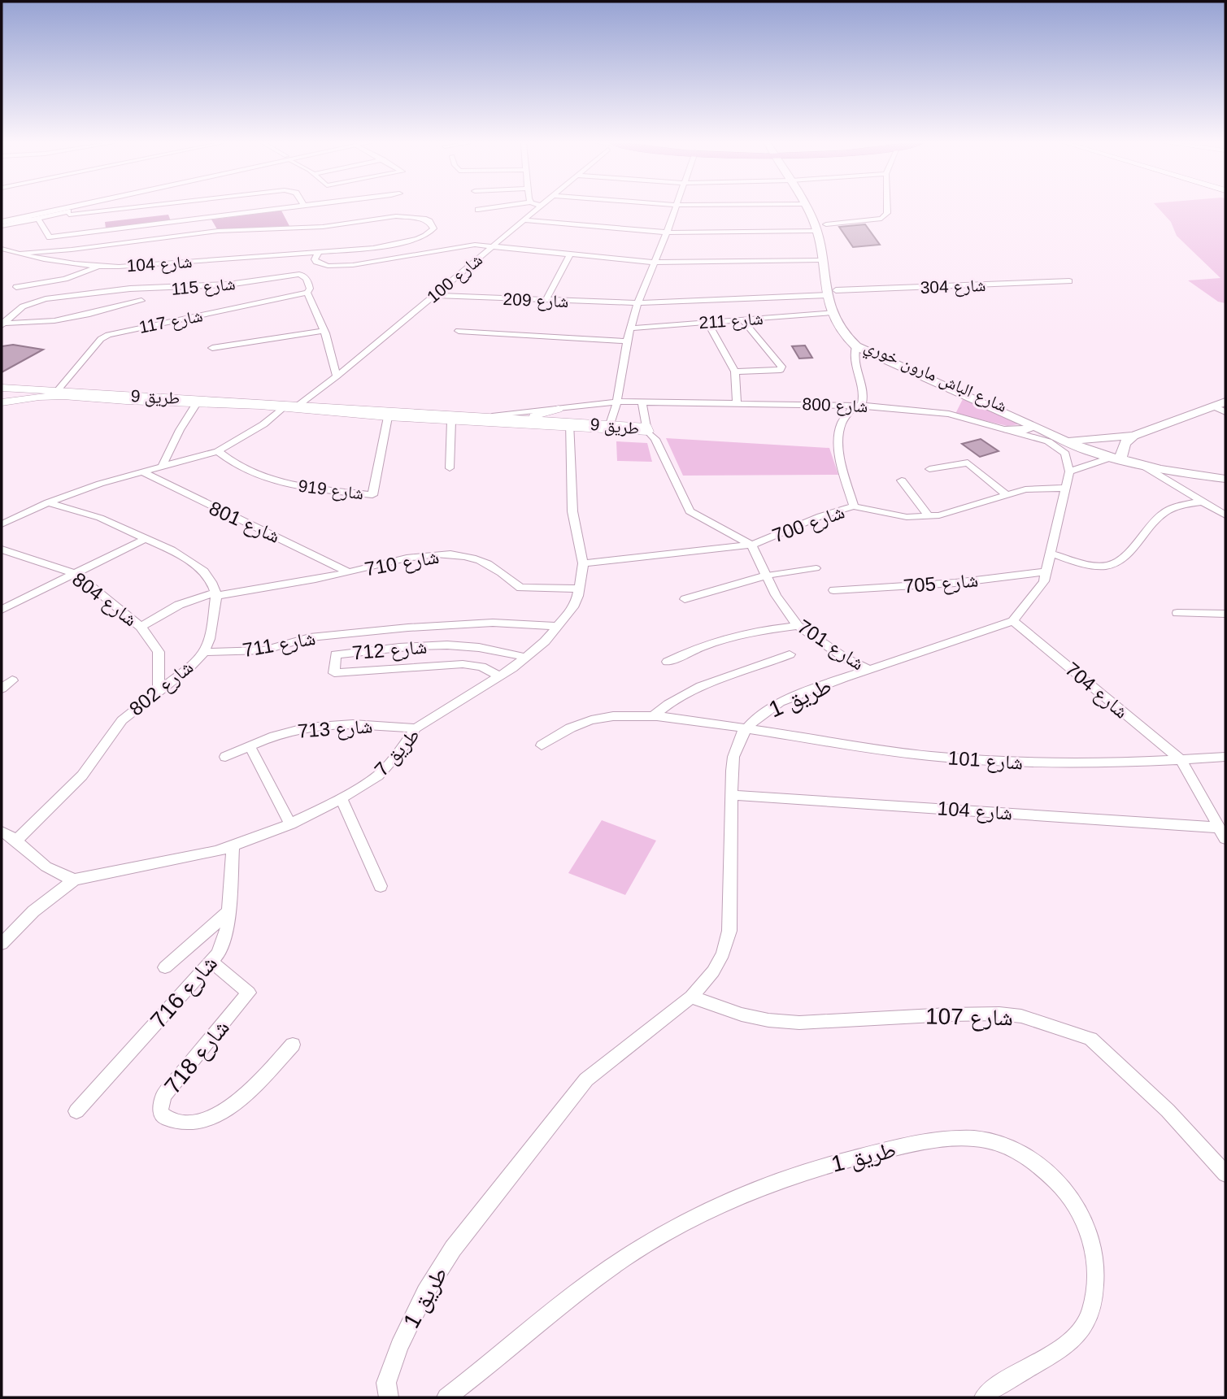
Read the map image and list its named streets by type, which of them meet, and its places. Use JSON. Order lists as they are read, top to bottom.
{
  "streets": {
    "main road": ["شارع الباش مارون خوري"],
    "street": [
      "شارع 104",
      "شارع 100",
      "شارع 115",
      "شارع 304",
      "شارع 209",
      "شارع 211",
      "شارع 117",
      "9 طريق",
      "800 شارع",
      "شارع 919",
      "شارع 801",
      "شارع 700",
      "شارع 710",
      "شارع 705",
      "شارع 804",
      "شارع 711",
      "شارع 701",
      "شارع 712",
      "شارع 802",
      "شارع 704",
      "طريق 1",
      "شارع 713",
      "7 طريق",
      "شارع 101",
      "شارع 716",
      "شارع 107",
      "شارع 718"
    ]
  },
  "crossings": [
    ["شارع 104", "طريق 1"],
    ["شارع 100", "شارع 115"],
    ["شارع 100", "شارع 209"],
    ["شارع 100", "9 طريق"],
    ["شارع 115", "شارع 117"],
    ["شارع 304", "شارع 209"],
    ["شارع 304", "شارع 211"],
    ["شارع 304", "شارع الباش مارون خوري"],
    ["شارع 209", "شارع 211"],
    ["شارع 117", "9 طريق"],
    ["9 طريق", "800 شارع"],
    ["9 طريق", "شارع 919"],
    ["9 طريق", "7 طريق"],
    ["شارع 801", "شارع 710"],
    ["شارع 700", "شارع 701"],
    ["شارع 700", "7 طريق"],
    ["شارع 710", "شارع 804"],
    ["شارع 710", "شارع 802"],
    ["شارع 710", "7 طريق"],
    ["شارع 804", "شارع 802"],
    ["شارع 711", "شارع 802"],
    ["شارع 711", "7 طريق"],
    ["شارع 701", "شارع 704"],
    ["شارع 701", "طريق 1"],
    ["شارع 712", "7 طريق"],
    ["شارع 704", "شارع 101"],
    ["طريق 1", "شارع 101"],
    ["طريق 1", "شارع 107"],
    ["شارع 713", "7 طريق"],
    ["7 طريق", "شارع 716"],
    ["شارع 716", "شارع 718"]
  ]
}
